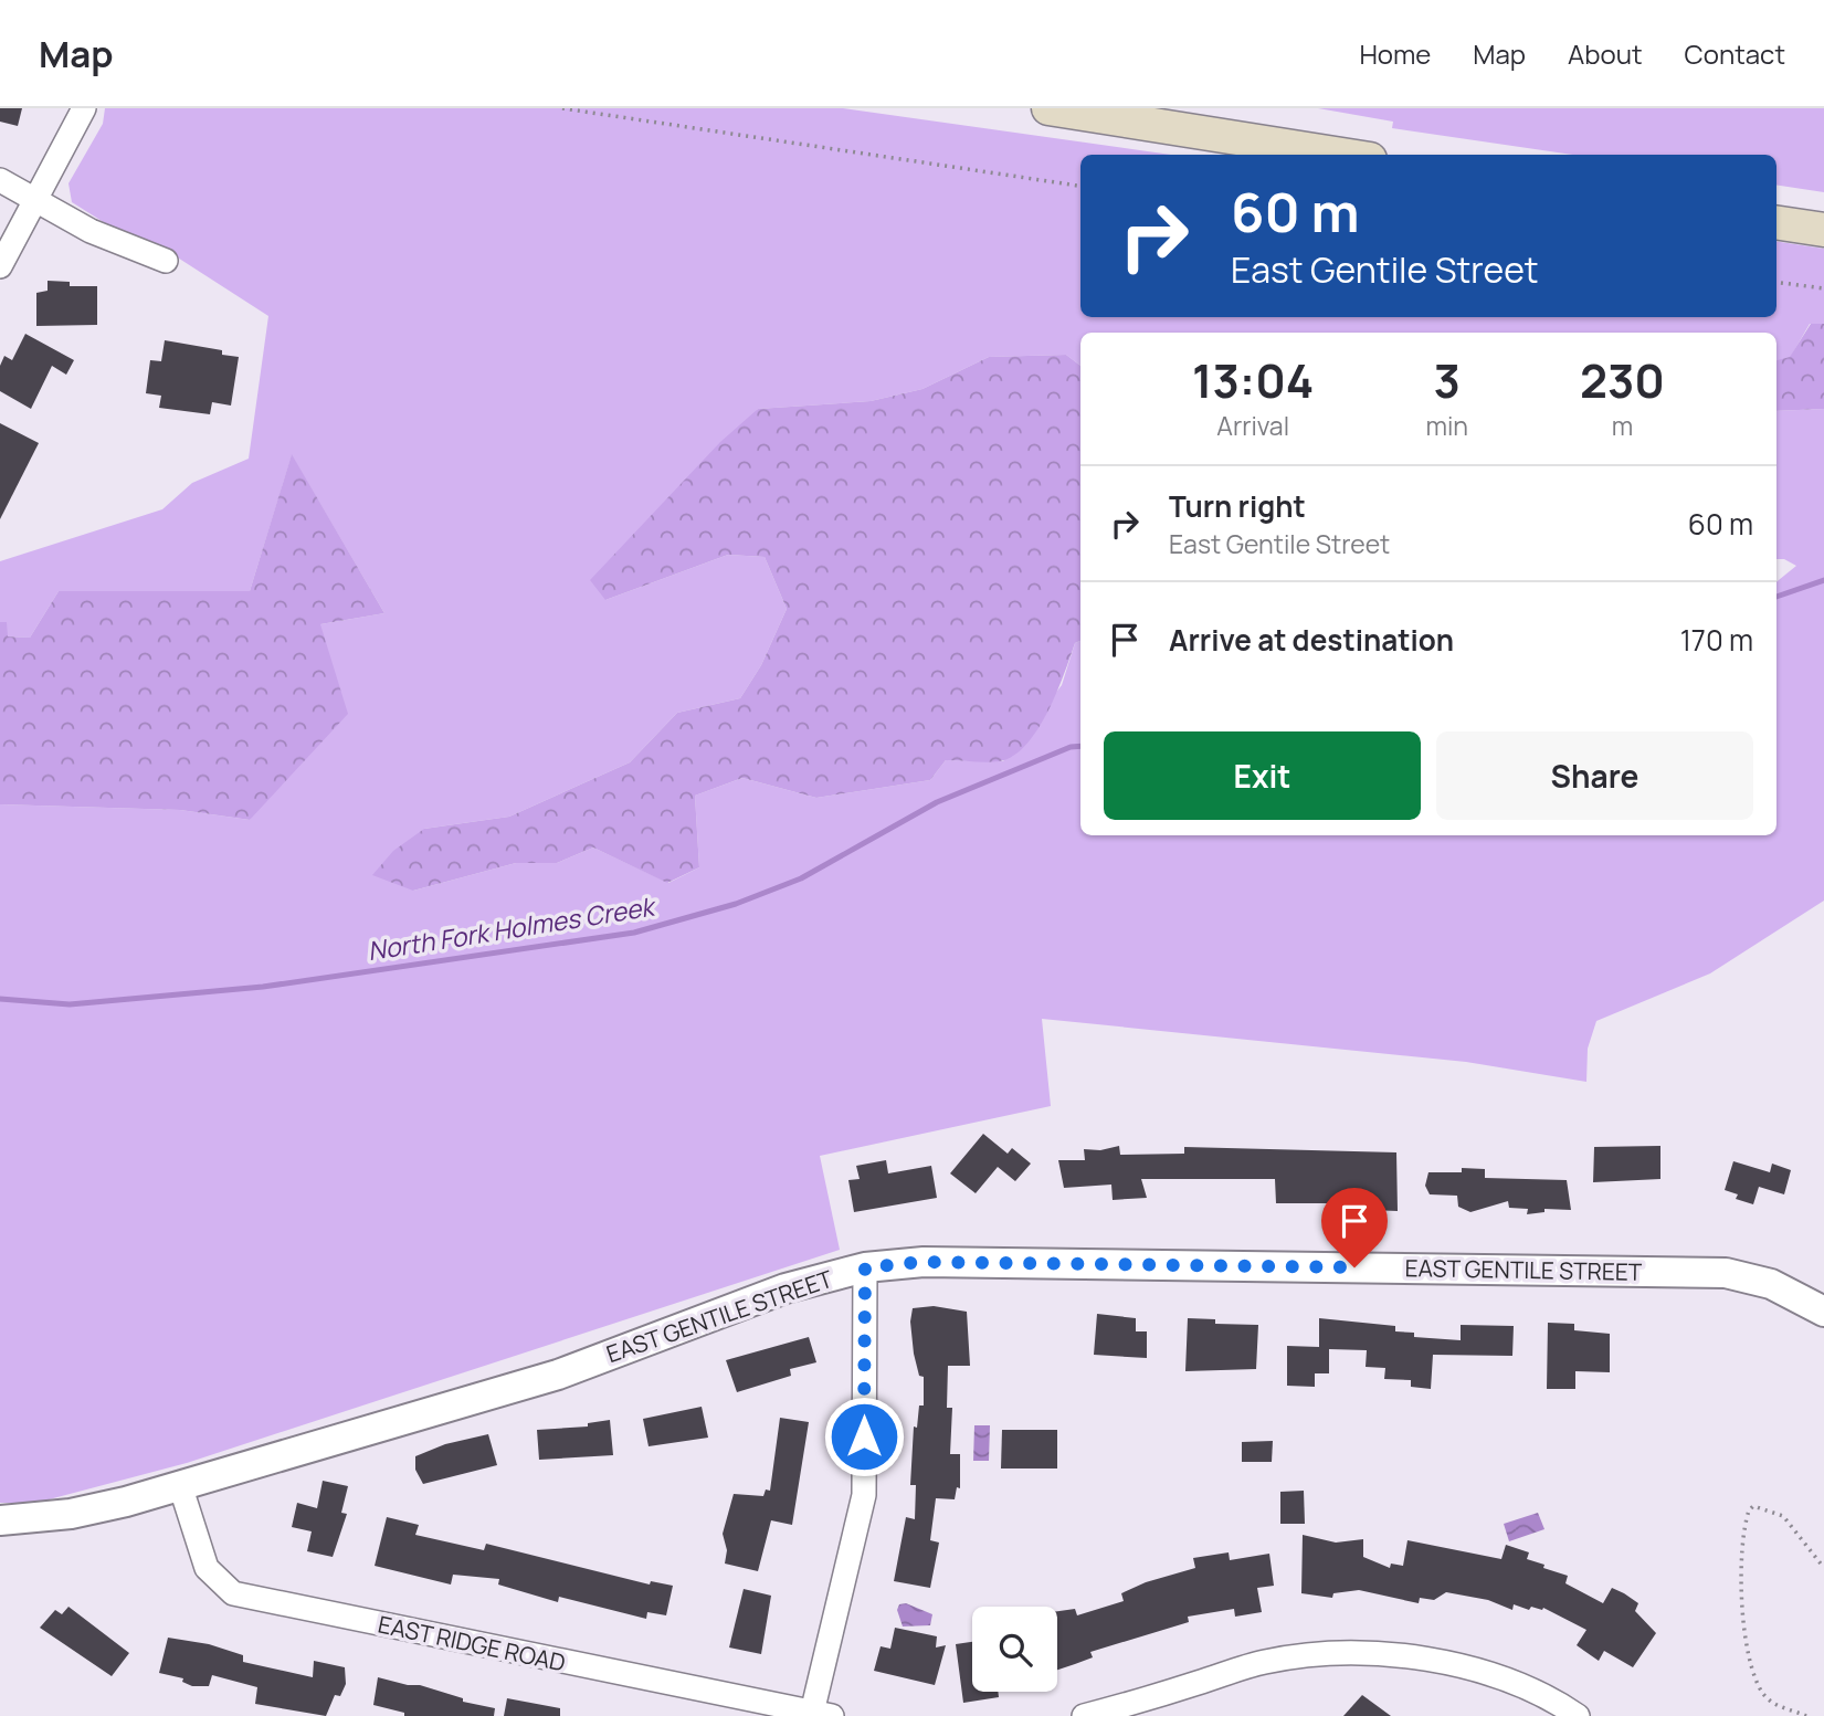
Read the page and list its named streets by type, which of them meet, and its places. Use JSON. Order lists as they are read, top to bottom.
{
  "streets": {
    "street": ["EAST GENTILE STREET", "EAST RIDGE ROAD"]
  },
  "crossings": [
    ["EAST GENTILE STREET", "EAST RIDGE ROAD"]
  ],
  "water": ["North Fork Holmes Creek"],
  "page": {
    "header": "Map",
    "nav": [
      "Home",
      "Map",
      "About",
      "Contact"
    ],
    "turn": ["60 m", "East Gentile Street"],
    "eta": [
      "13:04",
      "Arrival",
      "3",
      "min",
      "230",
      "m"
    ],
    "list": [
      {
        "name": "Turn right",
        "note": "East Gentile Street",
        "value": "60 m"
      },
      {
        "name": "Arrive at destination",
        "value": "170 m"
      }
    ],
    "buttons": ["Exit", "Share"]
  }
}
